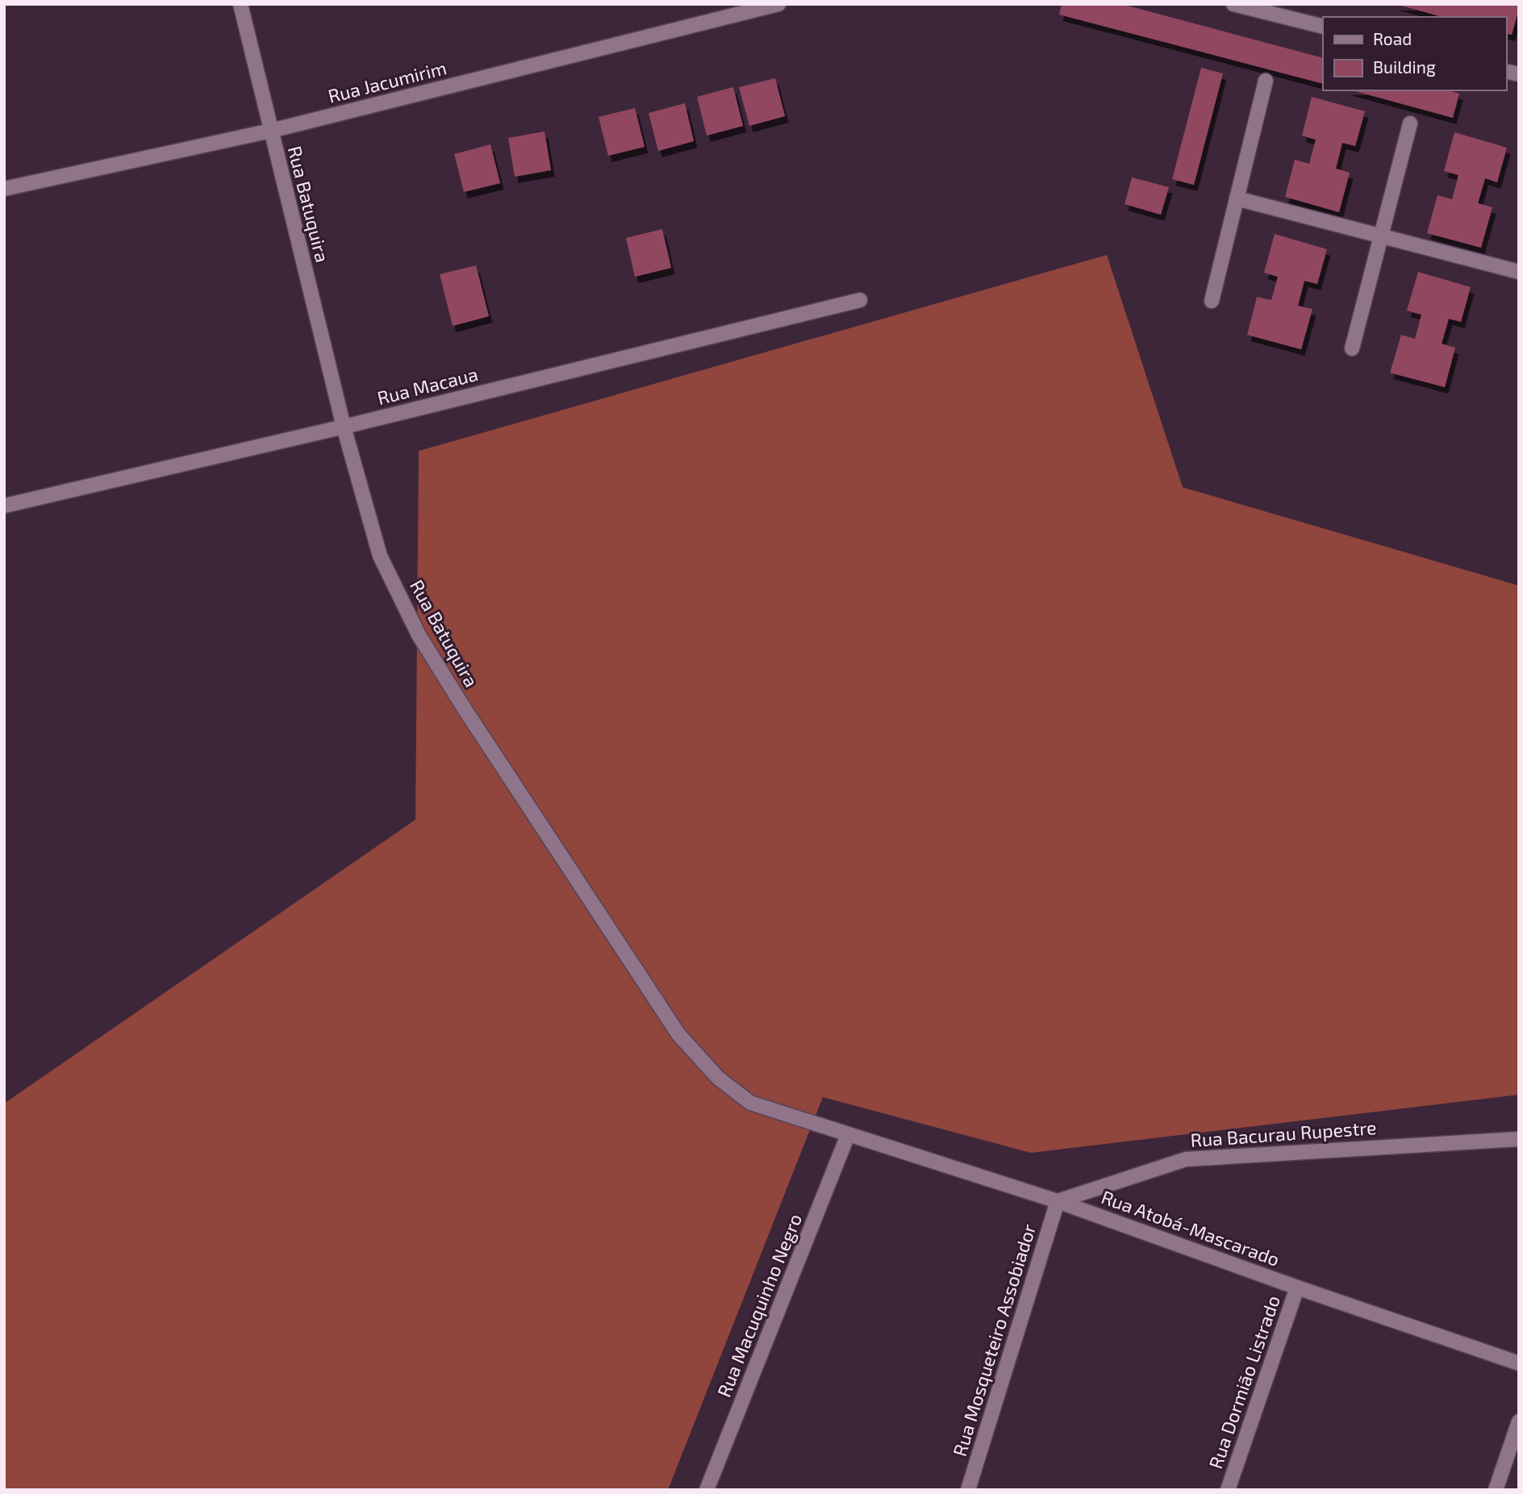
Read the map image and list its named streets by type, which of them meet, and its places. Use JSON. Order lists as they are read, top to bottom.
{
  "streets": {
    "street": [
      "Rua Jacumirim",
      "Rua Batuquira",
      "Rua Macaua",
      "Rua Bacurau Rupestre",
      "Rua Atobá-Mascarado",
      "Rua Macuquinho Negro",
      "Rua Mosqueteiro Assobiador",
      "Rua Dormião Listrado"
    ]
  },
  "crossings": [
    ["Rua Jacumirim", "Rua Batuquira"],
    ["Rua Batuquira", "Rua Macaua"],
    ["Rua Batuquira", "Rua Atobá-Mascarado"],
    ["Rua Batuquira", "Rua Macuquinho Negro"],
    ["Rua Bacurau Rupestre", "Rua Atobá-Mascarado"],
    ["Rua Bacurau Rupestre", "Rua Mosqueteiro Assobiador"],
    ["Rua Atobá-Mascarado", "Rua Macuquinho Negro"],
    ["Rua Atobá-Mascarado", "Rua Mosqueteiro Assobiador"],
    ["Rua Atobá-Mascarado", "Rua Dormião Listrado"]
  ],
  "legend": ["Road", "Building"]
}
